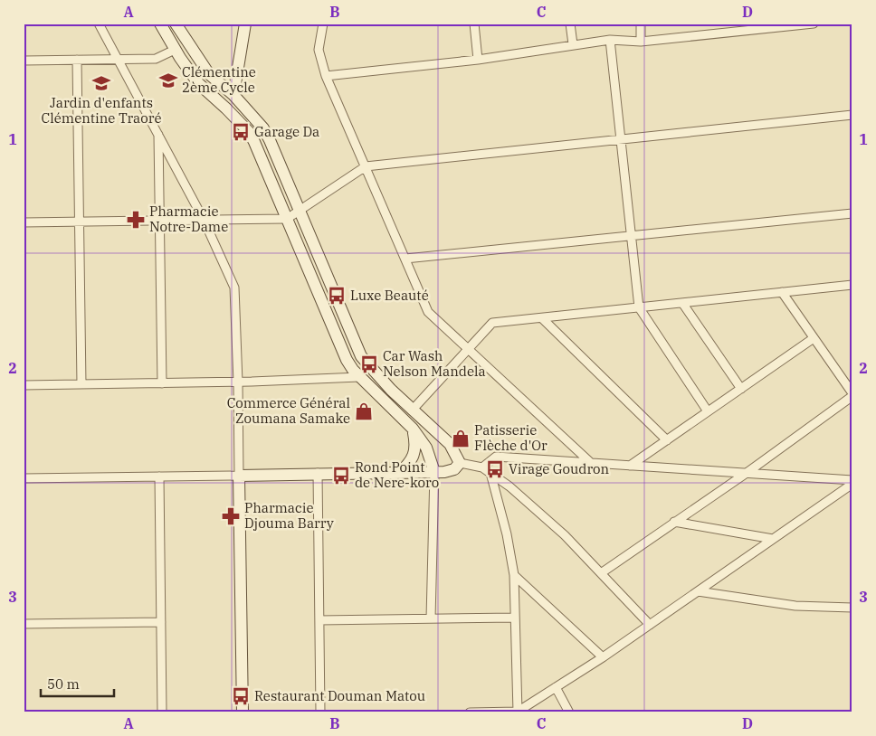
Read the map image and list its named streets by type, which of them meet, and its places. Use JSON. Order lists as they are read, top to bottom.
{
  "places": {
    "school or university": ["Clémentine 2ème Cycle", "Jardin d'enfants Clémentine Traoré"],
    "bus stop": [
      "Garage Da",
      "Luxe Beauté",
      "Car Wash Nelson Mandela",
      "Virage Goudron",
      "Rond Point de Nere-koro",
      "Restaurant Douman Matou"
    ],
    "pharmacy": ["Pharmacie Notre-Dame", "Pharmacie Djouma Barry"],
    "shop": ["Commerce Général Zoumana Samake", "Patisserie Flèche d'Or"]
  },
  "scale_bar": "50 m",
  "grid": {
    "columns": [
      "A",
      "B",
      "C",
      "D"
    ],
    "rows": ["1", "2", "3"]
  }
}
